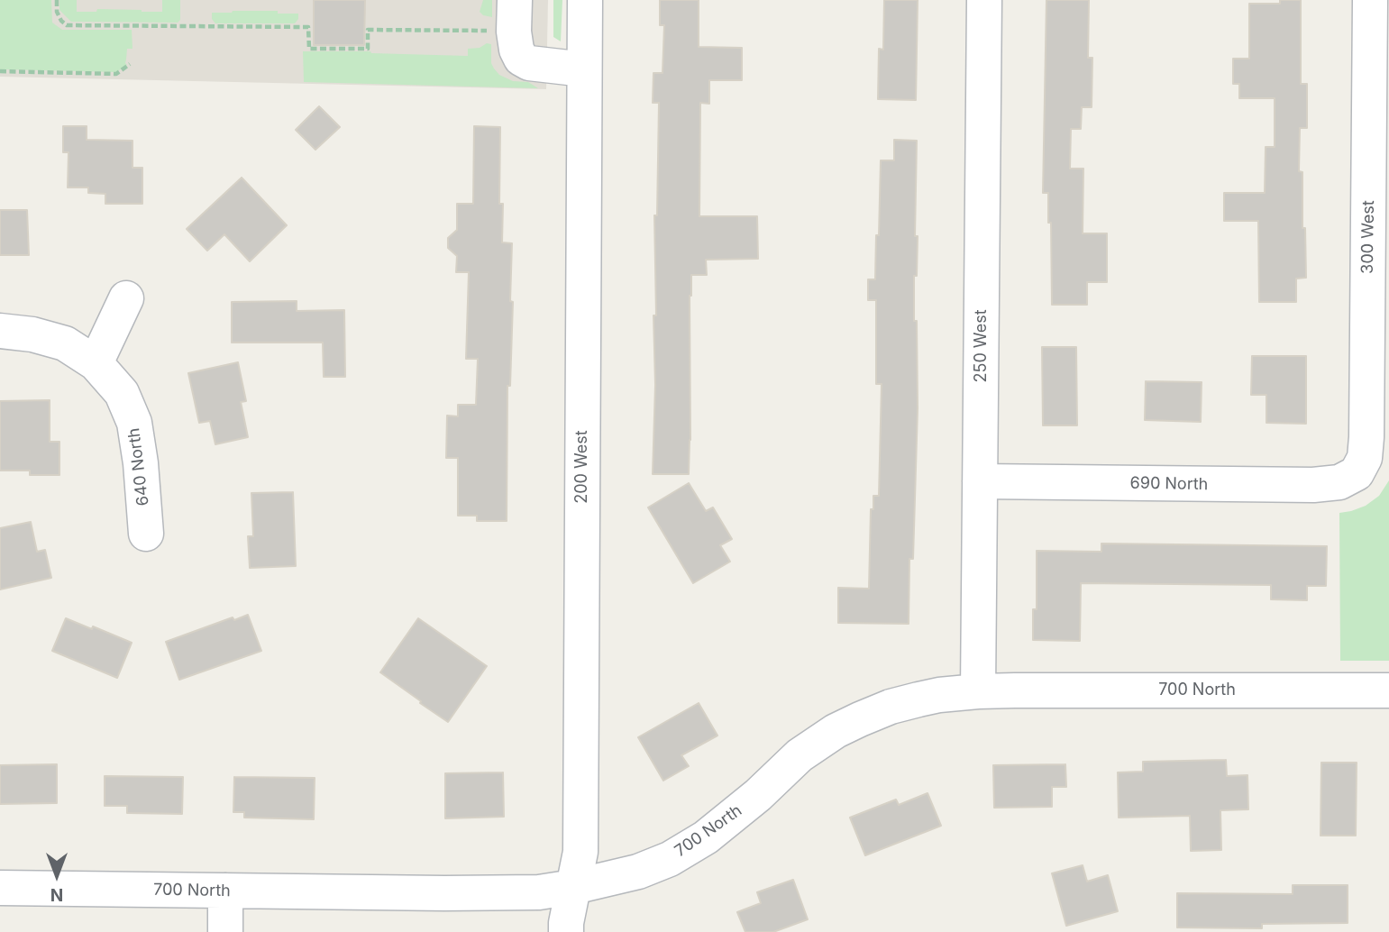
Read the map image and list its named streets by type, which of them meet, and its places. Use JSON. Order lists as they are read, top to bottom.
{
  "streets": {
    "street": [
      "300 West",
      "250 West",
      "640 North",
      "200 West",
      "690 North",
      "700 North"
    ]
  },
  "crossings": [
    ["300 West", "690 North"],
    ["250 West", "690 North"],
    ["250 West", "700 North"],
    ["200 West", "700 North"]
  ],
  "north": "bottom"
}
